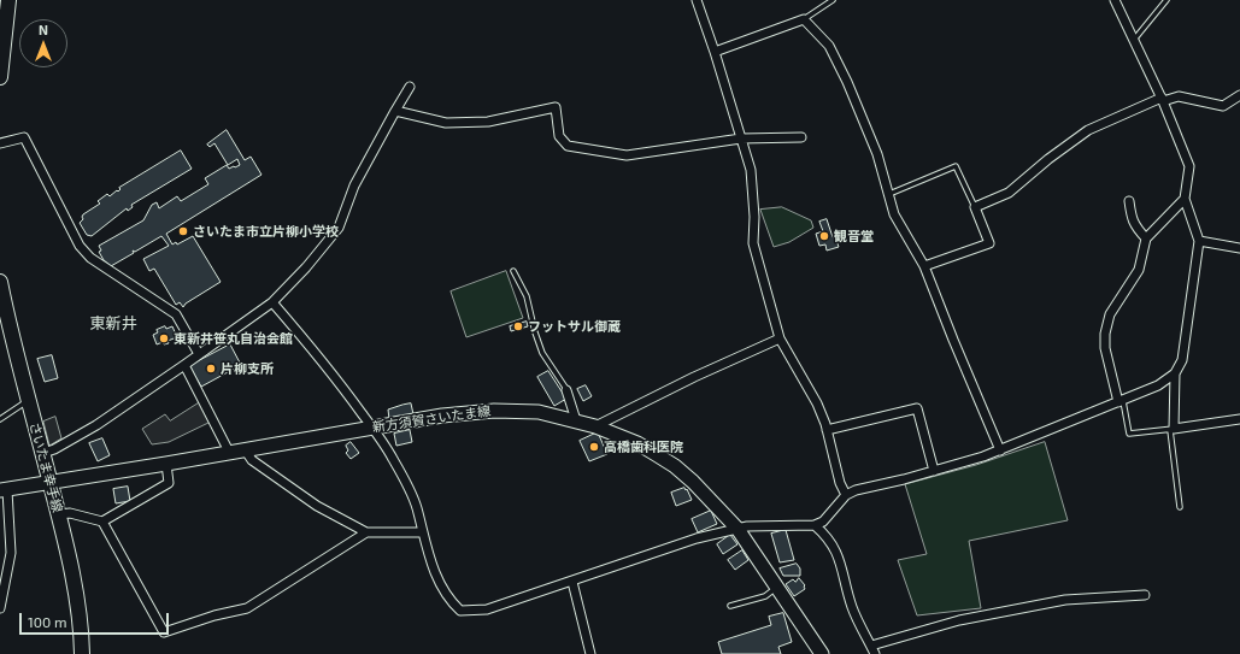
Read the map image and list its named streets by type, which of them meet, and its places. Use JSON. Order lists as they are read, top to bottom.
{
  "streets": {
    "main road": ["新方須賀さいたま線", "さいたま幸手線"]
  },
  "crossings": [
    ["新方須賀さいたま線", "さいたま幸手線"]
  ],
  "districts": ["東新井"],
  "places": [
    "さいたま市立片柳小学校",
    "観音堂",
    "フットサル御蔵",
    "東新井笹丸自治会館",
    "片柳支所",
    "高橋歯科医院"
  ],
  "scale_bar": "100 m",
  "north": "top"
}
